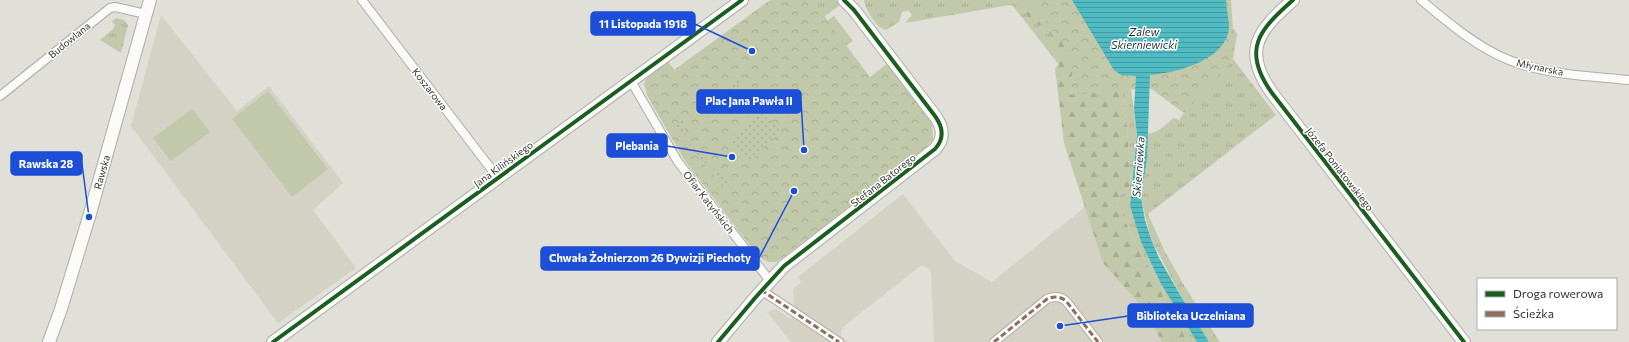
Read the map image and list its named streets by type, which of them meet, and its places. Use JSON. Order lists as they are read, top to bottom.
{
  "streets": {
    "street": [
      "Budowlana",
      "Młynarska",
      "Koszarowa",
      "Jana Kilińskiego",
      "Józefa Poniatowskiego",
      "Rawska",
      "Stefana Batorego",
      "Ofiar Katyńskich"
    ]
  },
  "crossings": [
    ["Budowlana", "Rawska"],
    ["Koszarowa", "Jana Kilińskiego"],
    ["Jana Kilińskiego", "Ofiar Katyńskich"],
    ["Stefana Batorego", "Ofiar Katyńskich"]
  ],
  "water": ["Zalew Skierniewicki", "Skierniewka"],
  "places": [
    "11 Listopada 1918",
    "Plac Jana Pawła II",
    "Plebania",
    "Chwała Żołnierzom 26 Dywizji Piechoty",
    "Rawska 28",
    "Biblioteka Uczelniana"
  ],
  "legend": ["Droga rowerowa", "Ścieżka"]
}
